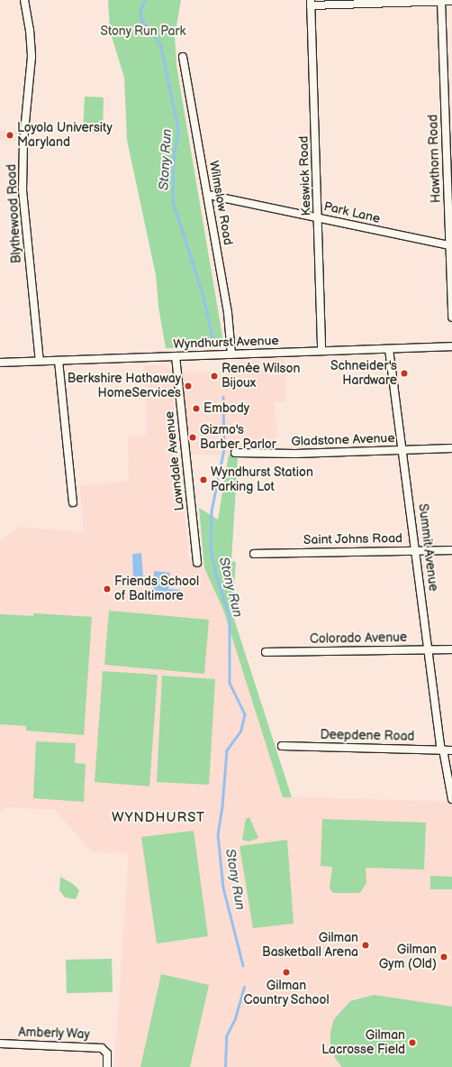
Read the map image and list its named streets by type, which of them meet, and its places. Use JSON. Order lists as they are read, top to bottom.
{
  "streets": {
    "street": [
      "Hawthorn Road",
      "Keswick Road",
      "Wilmslow Road",
      "Park Lane",
      "Blythewood Road",
      "Wyndhurst Avenue",
      "Gladstone Avenue",
      "Lawndale Avenue",
      "Saint Johns Road",
      "Summit Avenue",
      "Colorado Avenue",
      "Deepdene Road",
      "Amberly Way"
    ]
  },
  "crossings": [
    ["Hawthorn Road", "Park Lane"],
    ["Keswick Road", "Park Lane"],
    ["Keswick Road", "Wyndhurst Avenue"],
    ["Wilmslow Road", "Park Lane"],
    ["Wilmslow Road", "Wyndhurst Avenue"],
    ["Blythewood Road", "Wyndhurst Avenue"],
    ["Wyndhurst Avenue", "Lawndale Avenue"],
    ["Wyndhurst Avenue", "Summit Avenue"],
    ["Gladstone Avenue", "Summit Avenue"],
    ["Saint Johns Road", "Summit Avenue"],
    ["Summit Avenue", "Colorado Avenue"],
    ["Summit Avenue", "Deepdene Road"]
  ],
  "districts": ["WYNDHURST"],
  "water": ["Stony Run"],
  "parks": ["Stony Run Park"],
  "places": [
    "Loyola University Maryland",
    "Schneider's Hardware",
    "Renée Wilson Bijoux",
    "Berkshire Hathaway HomeServices",
    "Embody",
    "Gizmo's Barber Parlor",
    "Wyndhurst Station Parking Lot",
    "Friends School of Baltimore",
    "Gilman Basketball Arena",
    "Gilman Gym (Old)",
    "Gilman Country School",
    "Gilman Lacrosse Field"
  ]
}
